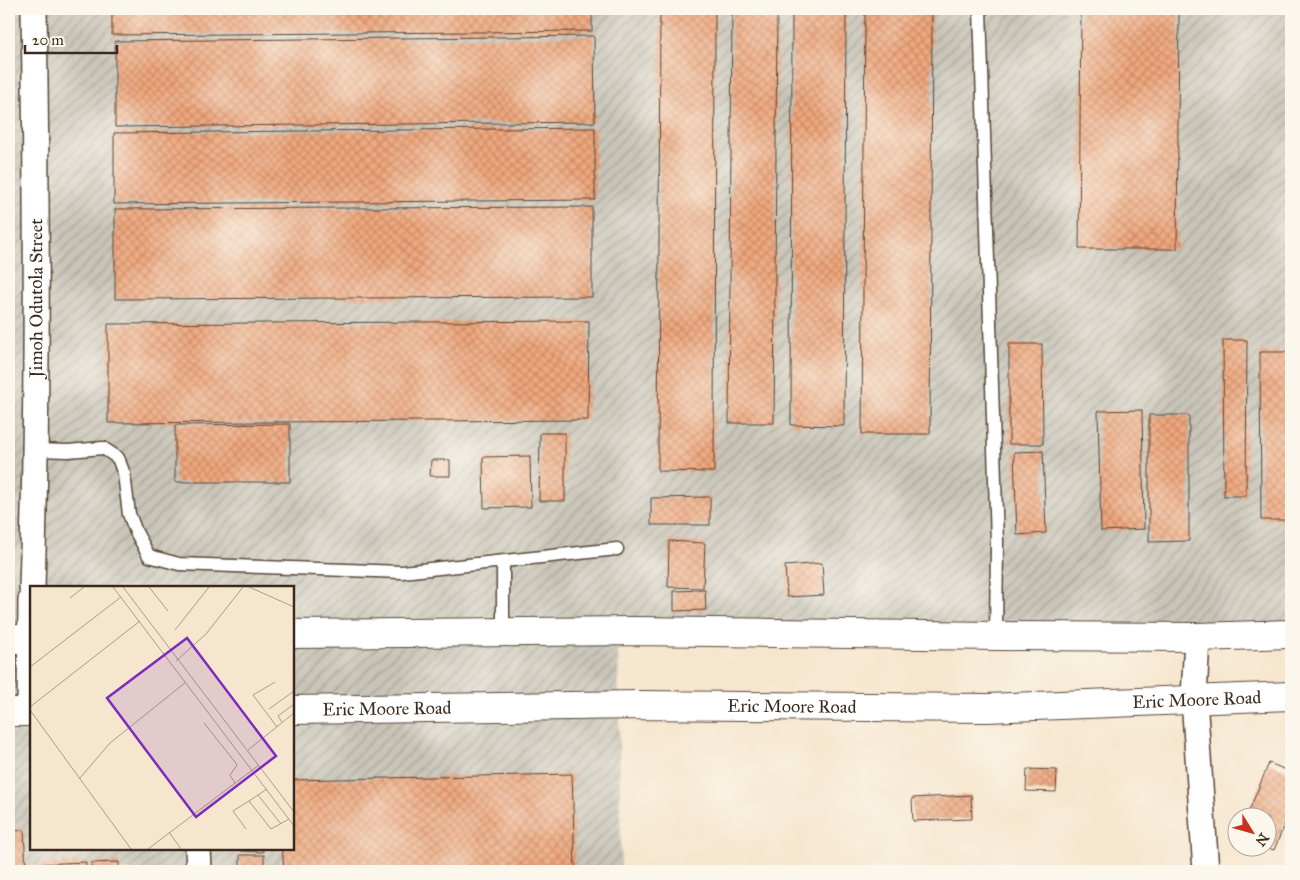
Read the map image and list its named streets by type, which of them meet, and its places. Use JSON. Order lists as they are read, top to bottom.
{
  "streets": {
    "street": ["Jimoh Odutola Street", "Eric Moore Road"]
  },
  "scale_bar": "20 m",
  "north": "bottom right"
}
